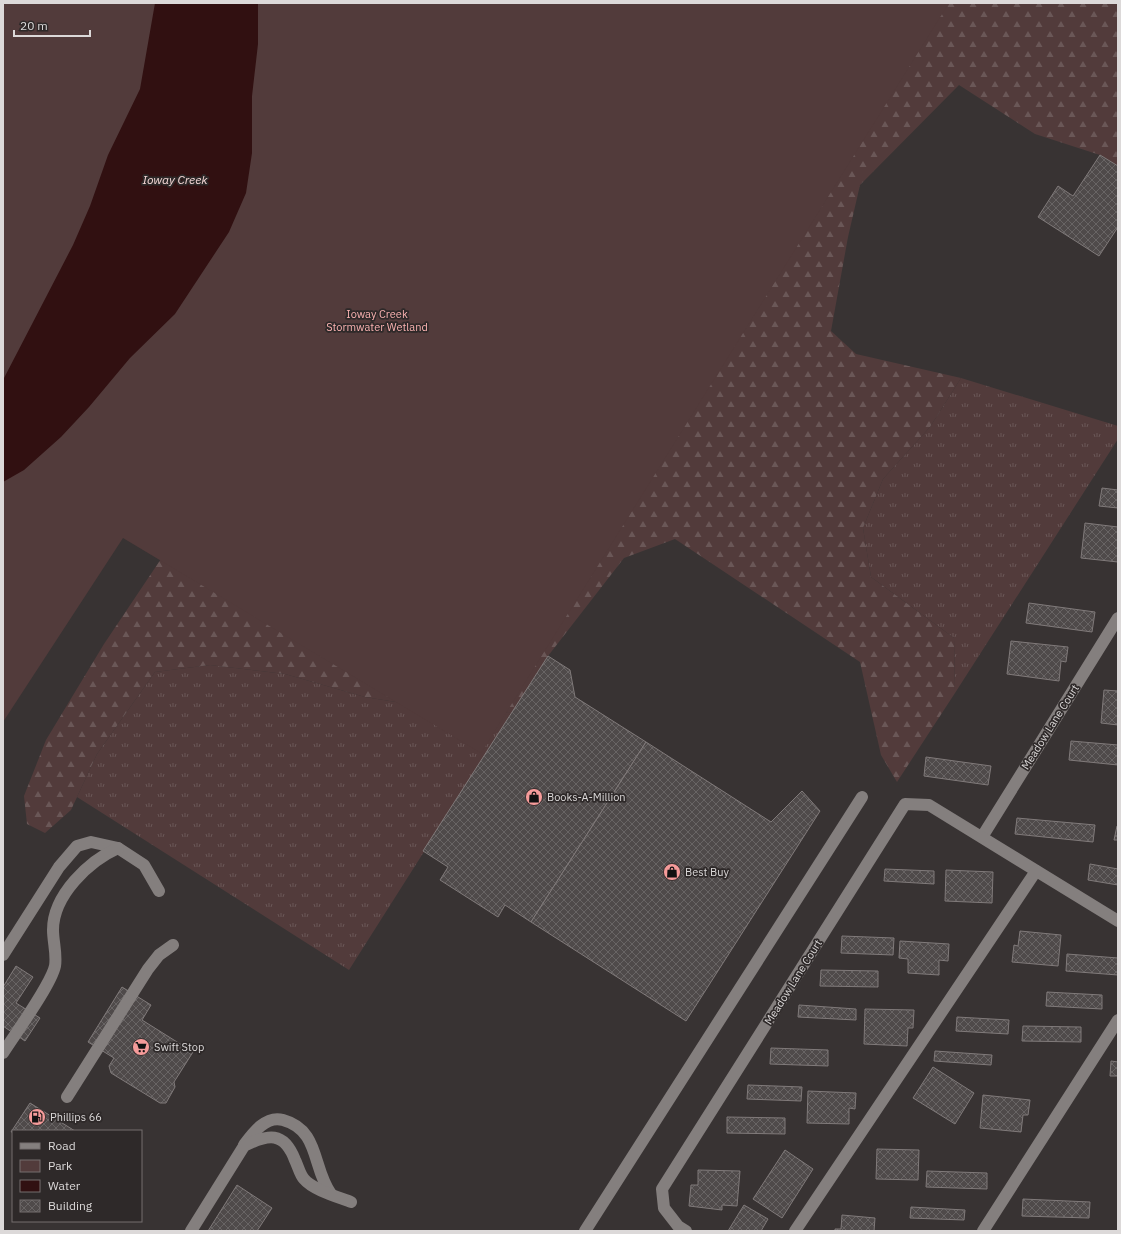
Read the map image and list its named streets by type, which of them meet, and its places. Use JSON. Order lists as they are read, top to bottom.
{
  "streets": {
    "street": ["Meadow Lane Court"]
  },
  "water": ["Ioway Creek"],
  "parks": ["Ioway Creek Stormwater Wetland"],
  "places": {
    "shop": ["Books-A-Million", "Best Buy"],
    "supermarket": ["Swift Stop"],
    "fuel station": ["Phillips 66"]
  },
  "legend": [
    "Road",
    "Park",
    "Water",
    "Building"
  ],
  "scale_bar": "20 m"
}
